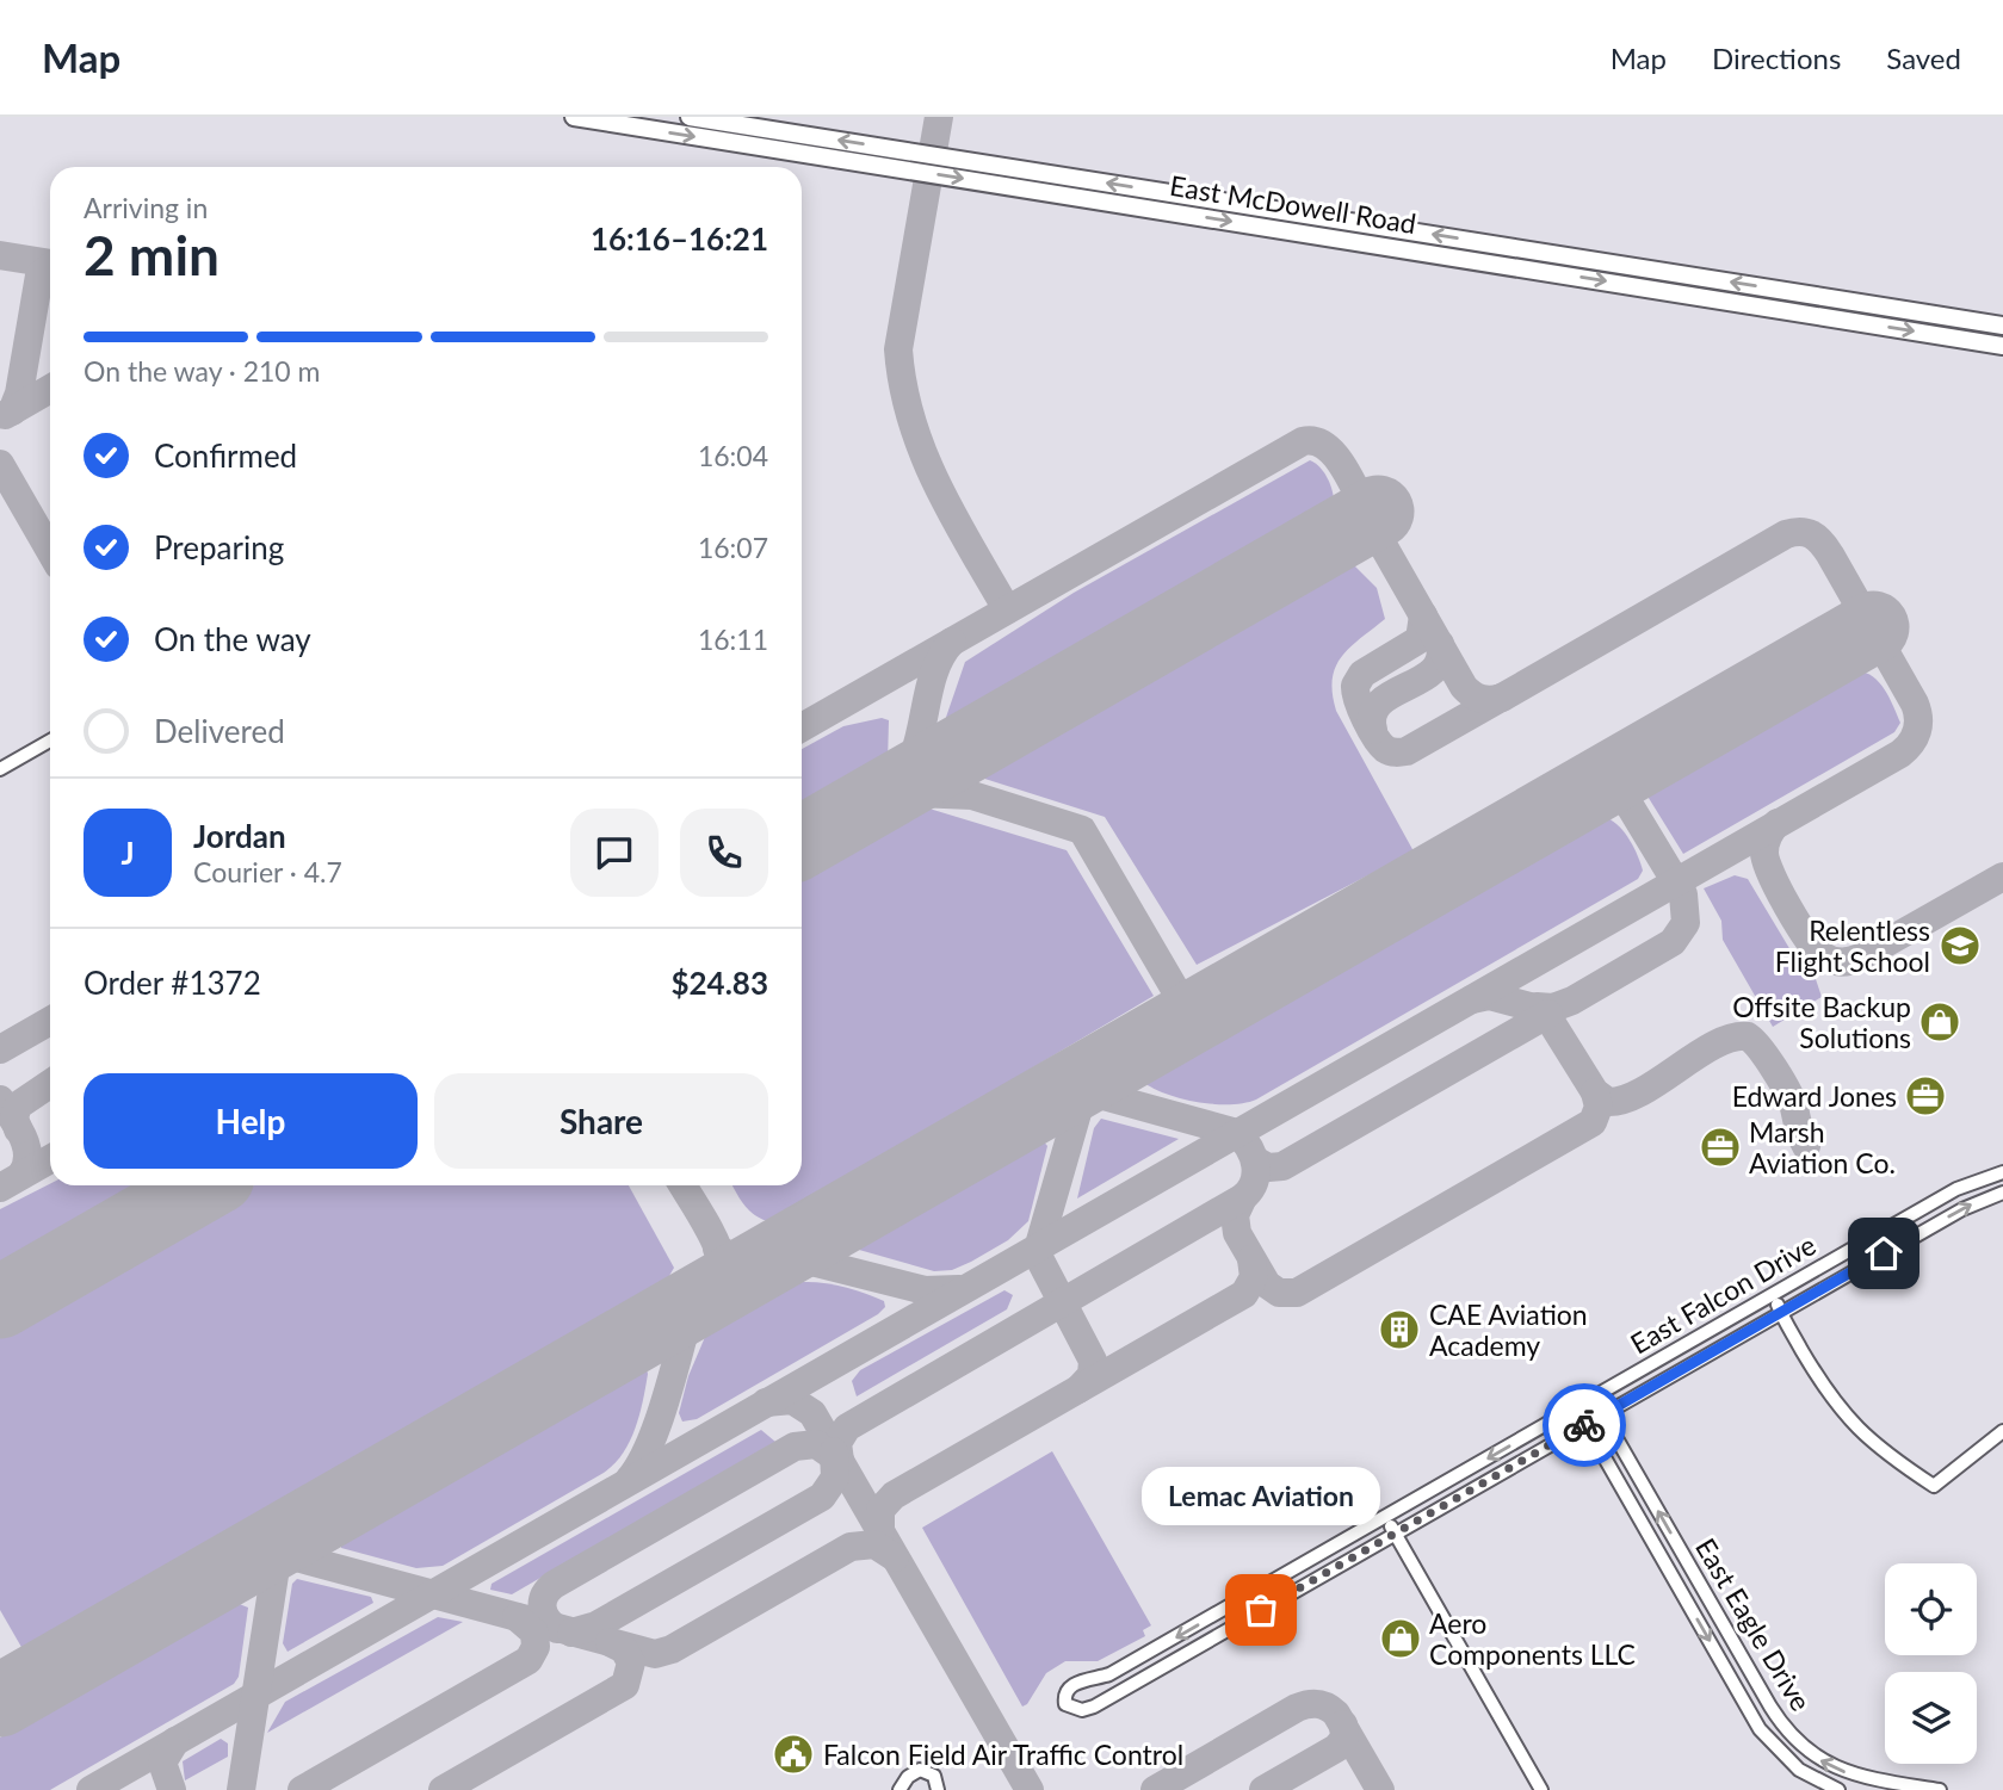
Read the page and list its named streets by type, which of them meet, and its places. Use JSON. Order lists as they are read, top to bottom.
{
  "streets": {
    "main road": ["East McDowell Road"],
    "street": ["East Falcon Drive", "East Eagle Drive"]
  },
  "crossings": [
    ["East Falcon Drive", "East Eagle Drive"]
  ],
  "places": {
    "school or university": ["Relentless Flight School"],
    "shop": ["Offsite Backup Solutions", "Aero Components LLC"],
    "office": ["Edward Jones", "Marsh Aviation Co."],
    "building": ["CAE Aviation Academy"],
    "other": ["Lemac Aviation"],
    "public building": ["Falcon Field Air Traffic Control"]
  },
  "page": {
    "header": "Map",
    "nav": ["Map", "Directions", "Saved"],
    "heading": ["2 min", "Arriving in", "16:16–16:21"],
    "panel": [
      "Jordan",
      "Courier · 4.7",
      "Order #1372",
      "$24.83"
    ],
    "bar": "On the way · 210 m",
    "list": [
      ["Confirmed", "16:04"],
      ["Preparing", "16:07"],
      ["On the way", "16:11"],
      "Delivered"
    ],
    "round": "J",
    "buttons": ["Help", "Share"],
    "bubble": "Lemac Aviation"
  }
}
